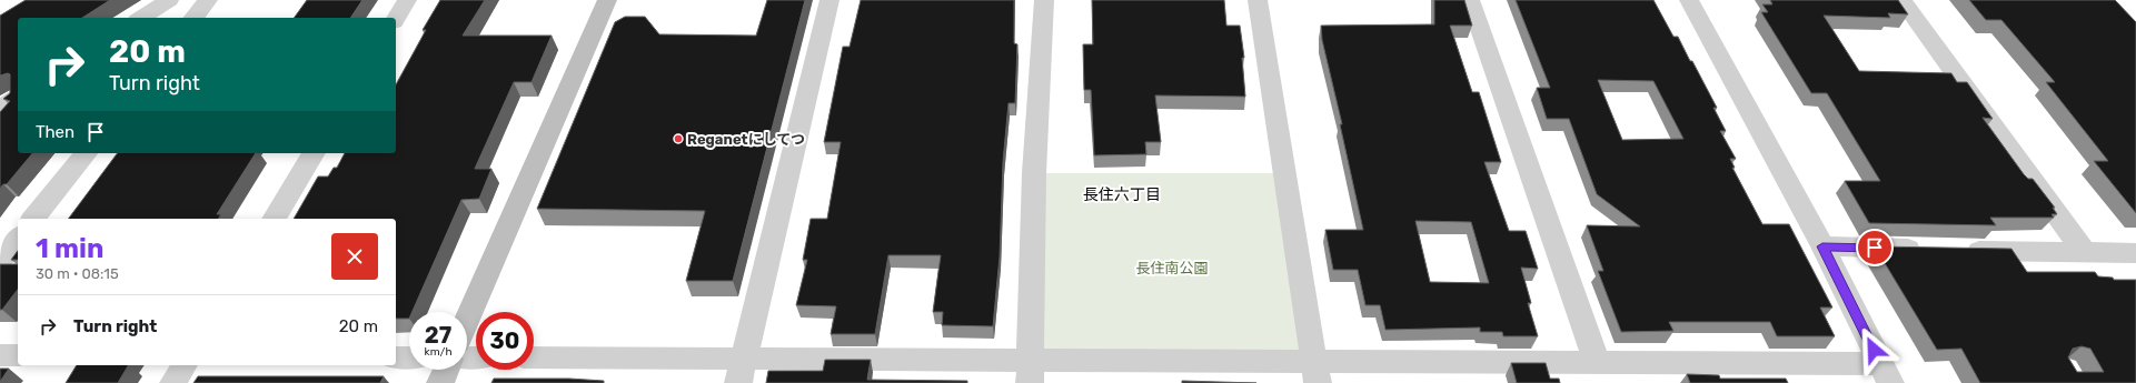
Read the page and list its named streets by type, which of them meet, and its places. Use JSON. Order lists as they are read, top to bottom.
{
  "districts": ["長住六丁目"],
  "parks": ["長住南公園"],
  "places": ["Reganetにしてつ"],
  "page": {
    "turn": ["20 m", "Turn right"],
    "then": "Then",
    "heading": ["1 min", "30 m · 08:15"],
    "list": [
      {
        "name": "Turn right",
        "value": "20 m"
      }
    ],
    "speed": "27 km/h",
    "limit": "30"
  }
}
